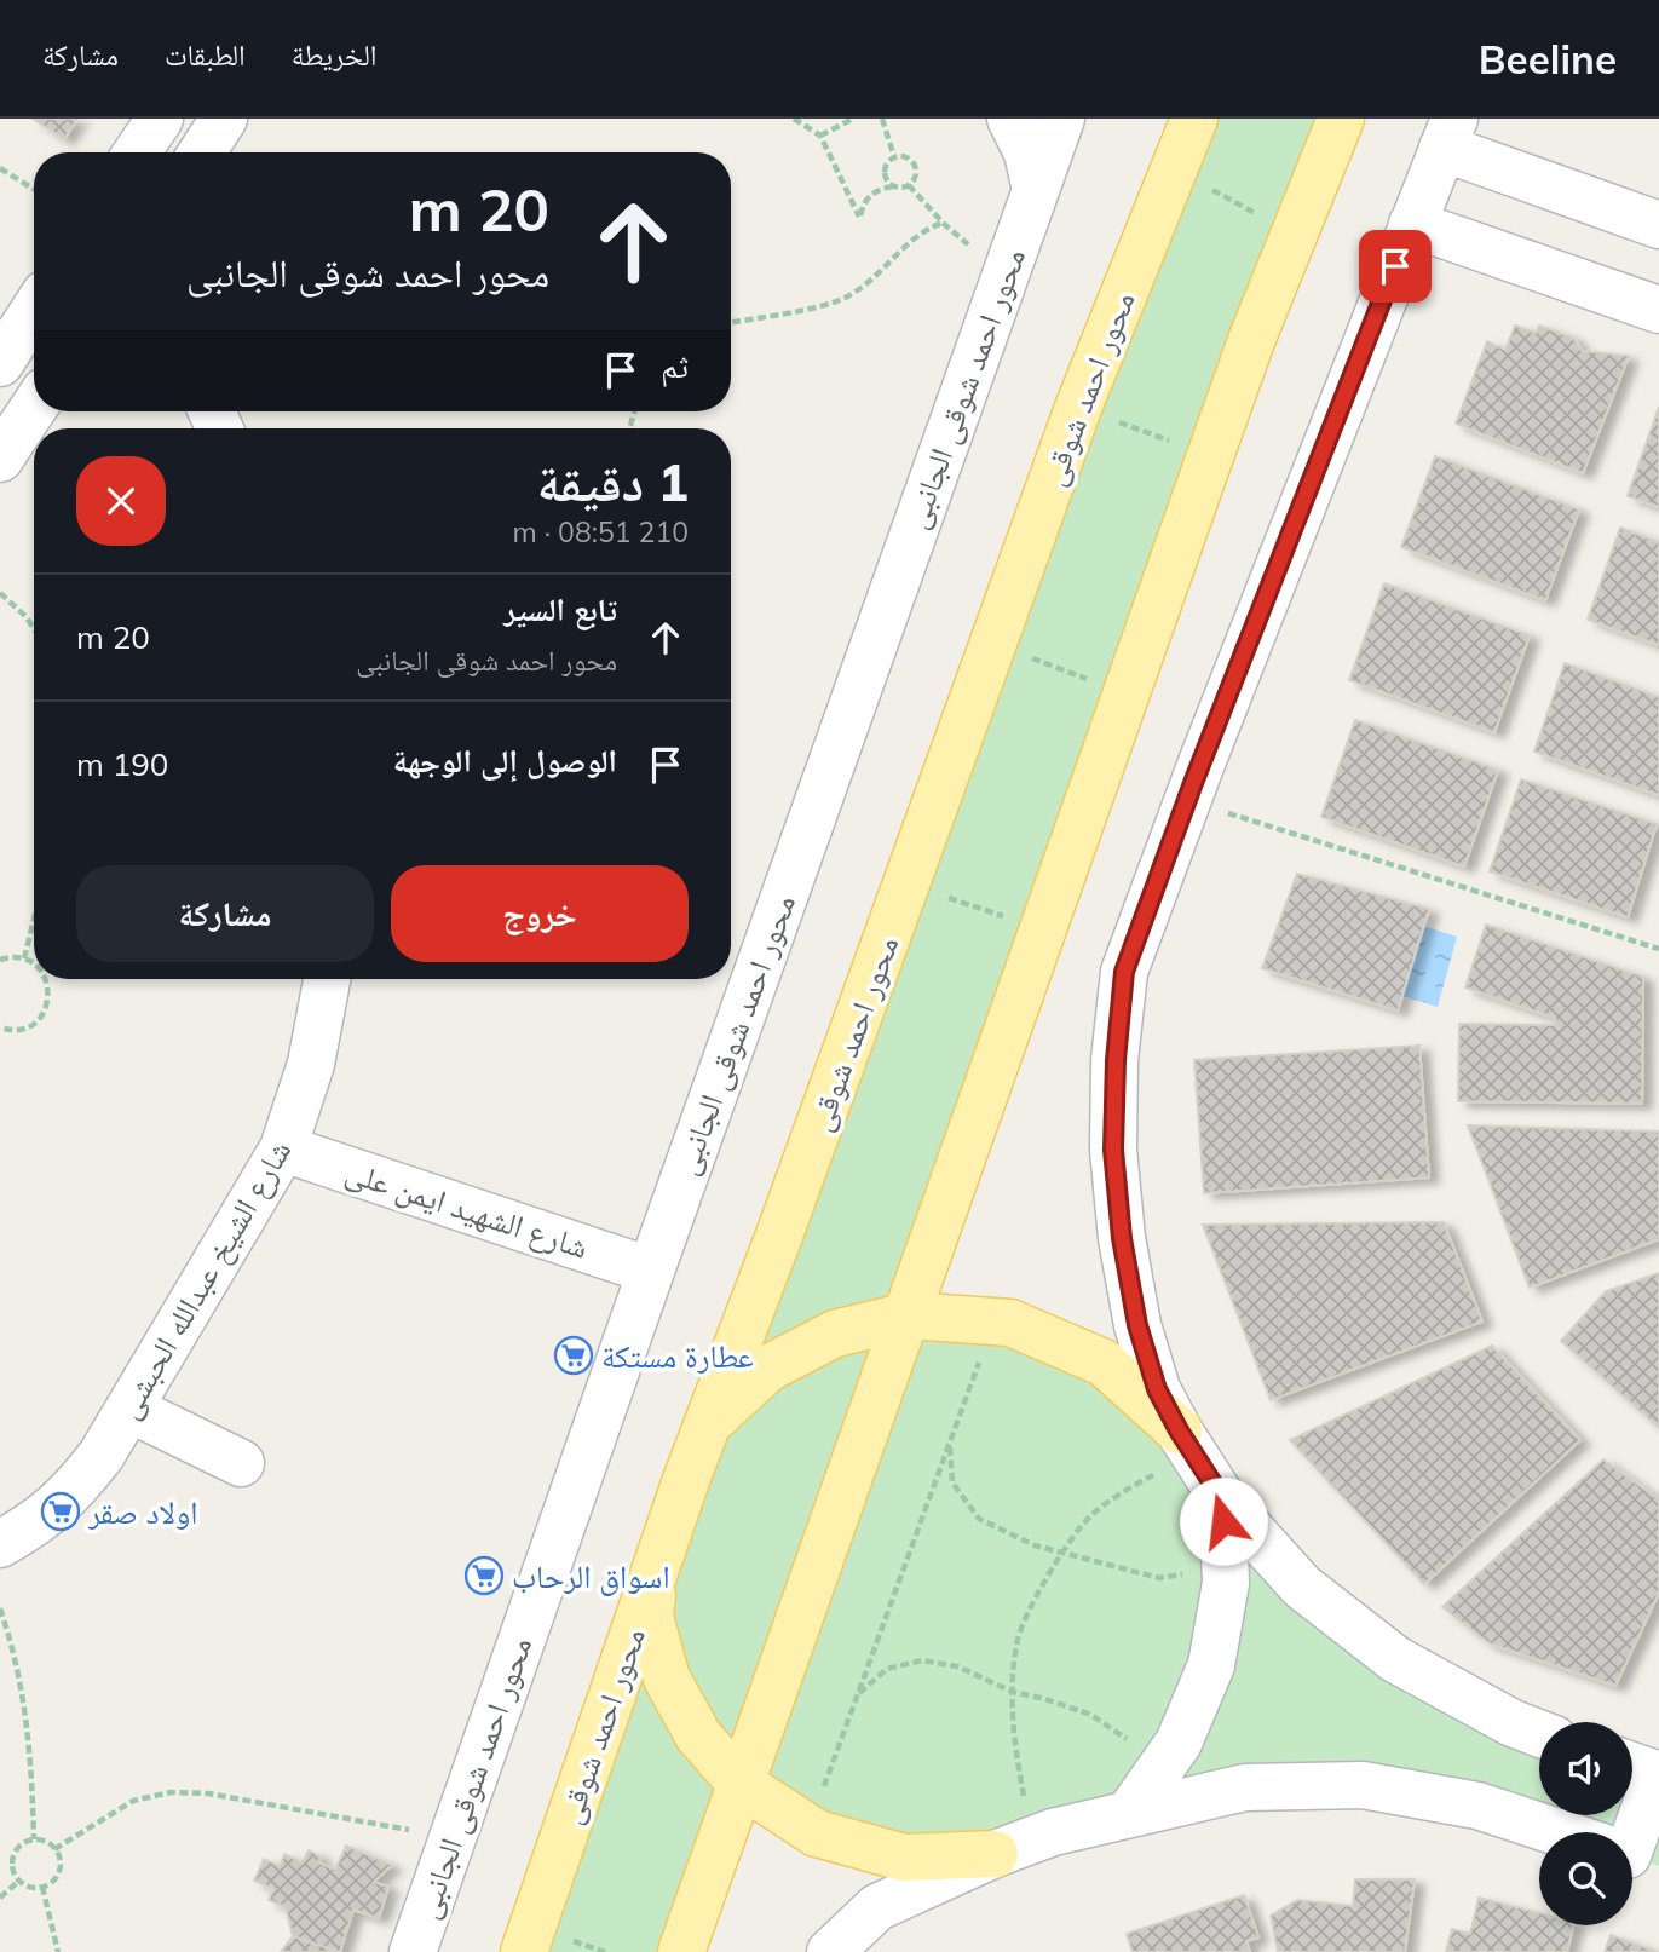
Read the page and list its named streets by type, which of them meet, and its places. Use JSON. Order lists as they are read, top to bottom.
{
  "streets": {
    "main road": ["محور احمد شوقى"],
    "street": ["محور احمد شوقى الجانبى", "شارع الشهيد ايمن على", "شارع الشيخ عبدالله الحبشى"]
  },
  "crossings": [
    ["محور احمد شوقى الجانبى", "شارع الشهيد ايمن على"],
    ["شارع الشهيد ايمن على", "شارع الشيخ عبدالله الحبشى"]
  ],
  "places": {
    "supermarket": ["عطارة مستكة", "اولاد صقر", "اسواق الرحاب"]
  },
  "page": {
    "header": "Beeline",
    "nav": ["الخريطة", "الطبقات", "مشاركة"],
    "turn": ["20 m", "محور احمد شوقى الجانبى"],
    "then": "ثم",
    "heading": ["1 دقيقة", "210 m · 08:51"],
    "list": [
      {
        "name": "تابع السير",
        "note": "محور احمد شوقى الجانبى",
        "value": "20 m"
      },
      {
        "name": "الوصول إلى الوجهة",
        "value": "190 m"
      }
    ],
    "buttons": ["خروج", "مشاركة"]
  }
}
